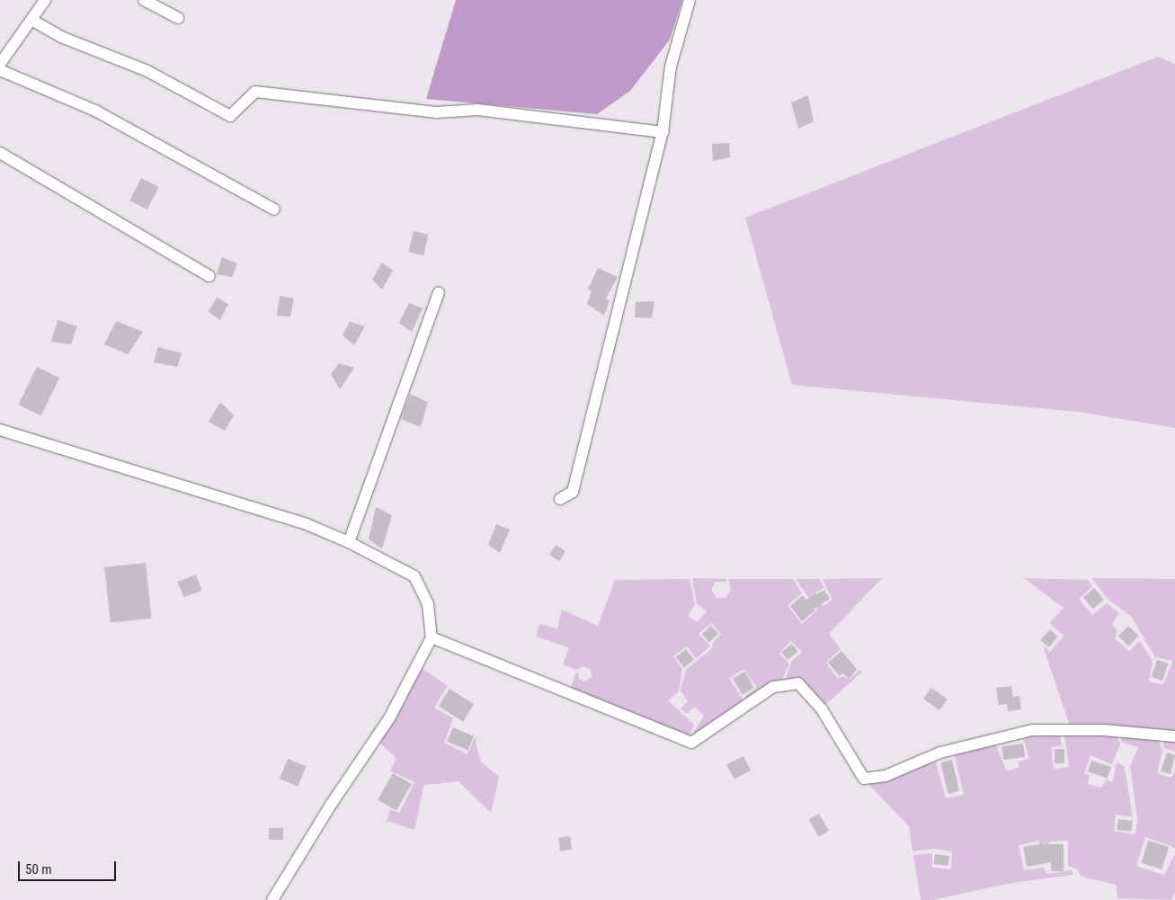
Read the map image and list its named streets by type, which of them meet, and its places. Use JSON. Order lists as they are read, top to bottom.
{
  "scale_bar": "50 m"
}
